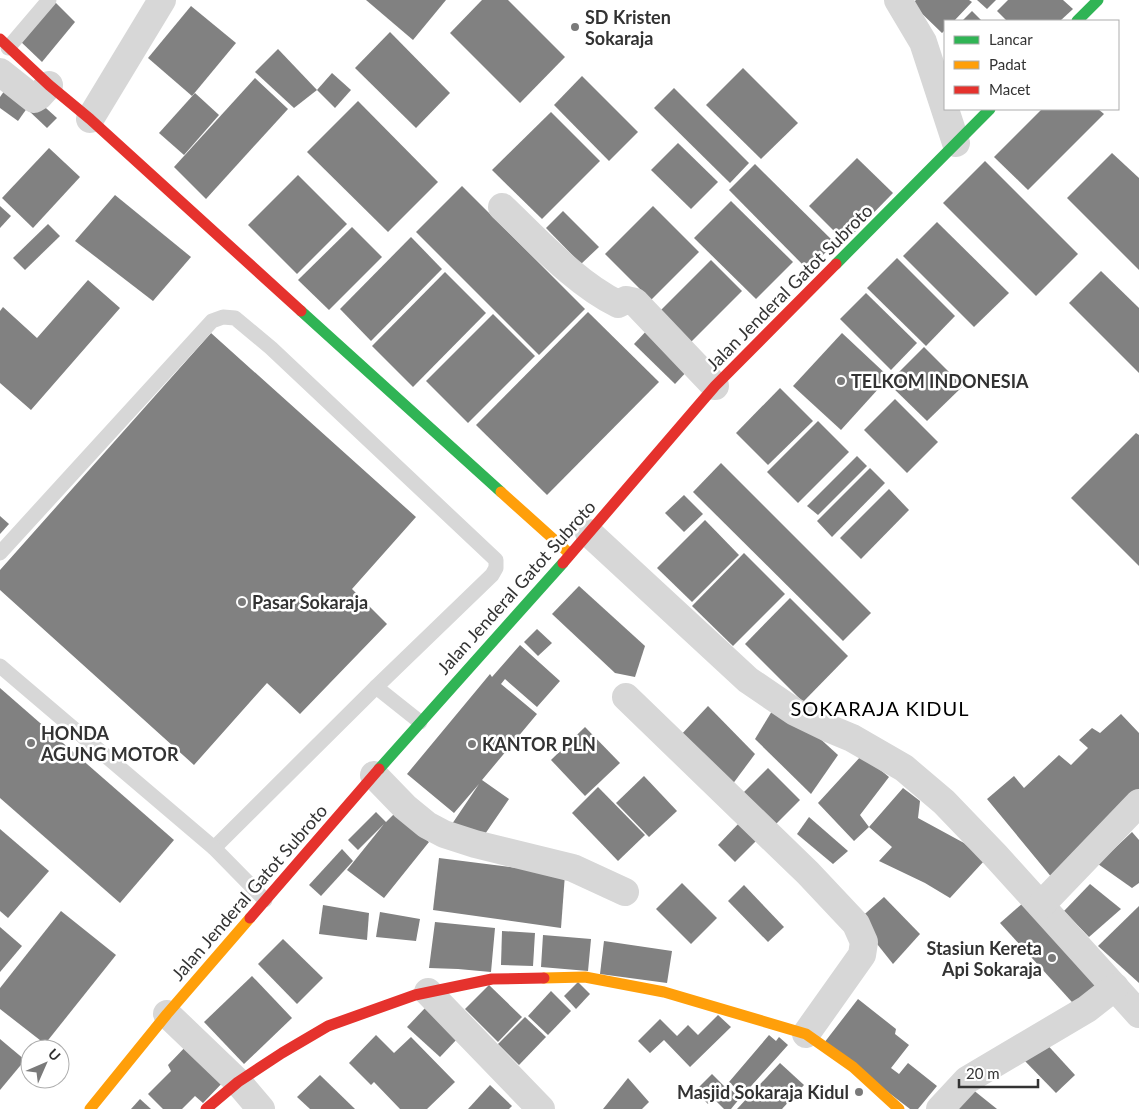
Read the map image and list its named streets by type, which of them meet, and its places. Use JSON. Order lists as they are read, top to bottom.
{
  "streets": {
    "main road": ["Jalan Jenderal Gatot Subroto"]
  },
  "districts": ["SOKARAJA KIDUL"],
  "places": [
    "SD Kristen Sokaraja",
    "TELKOM INDONESIA",
    "Pasar Sokaraja",
    "HONDA AGUNG MOTOR",
    "KANTOR PLN",
    "Stasiun Kereta Api Sokaraja",
    "Masjid Sokaraja Kidul"
  ],
  "legend": ["Lancar", "Padat", "Macet"],
  "scale_bar": "20 m",
  "north": "top right"
}
